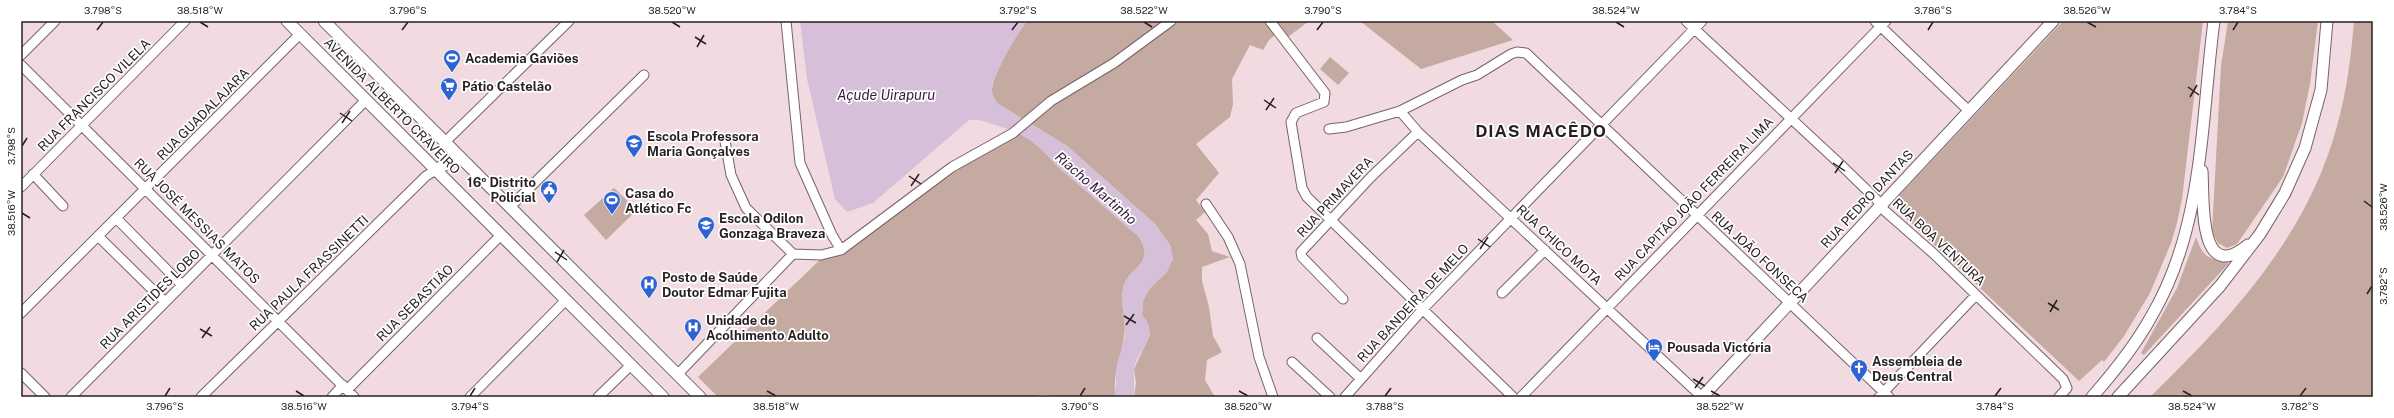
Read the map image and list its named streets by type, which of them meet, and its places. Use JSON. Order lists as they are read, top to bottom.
{
  "streets": {
    "main road": ["AVENIDA ALBERTO CRAVEIRO", "RUA PEDRO DANTAS"],
    "street": [
      "RUA FRANCISCO VILELA",
      "RUA GUADALAJARA",
      "RUA PRIMAVERA",
      "RUA CAPITÃO JOÃO FERREIRA LIMA",
      "RUA JOSÉ MESSIAS MATOS",
      "RUA BOA VENTURA",
      "RUA CHICO MOTA",
      "RUA JOÃO FONSECA",
      "RUA PAULA FRASSINETTI",
      "RUA ARISTIDES LOBO",
      "RUA SEBASTIÃO",
      "RUA BANDEIRA DE MELO"
    ]
  },
  "crossings": [
    ["RUA FRANCISCO VILELA", "RUA JOSÉ MESSIAS MATOS"],
    ["AVENIDA ALBERTO CRAVEIRO", "RUA GUADALAJARA"],
    ["AVENIDA ALBERTO CRAVEIRO", "RUA PAULA FRASSINETTI"],
    ["AVENIDA ALBERTO CRAVEIRO", "RUA ARISTIDES LOBO"],
    ["AVENIDA ALBERTO CRAVEIRO", "RUA SEBASTIÃO"],
    ["RUA GUADALAJARA", "RUA JOSÉ MESSIAS MATOS"],
    ["RUA PRIMAVERA", "RUA CHICO MOTA"],
    ["RUA CAPITÃO JOÃO FERREIRA LIMA", "RUA BOA VENTURA"],
    ["RUA CAPITÃO JOÃO FERREIRA LIMA", "RUA CHICO MOTA"],
    ["RUA CAPITÃO JOÃO FERREIRA LIMA", "RUA JOÃO FONSECA"],
    ["RUA PEDRO DANTAS", "RUA BOA VENTURA"],
    ["RUA PEDRO DANTAS", "RUA CHICO MOTA"],
    ["RUA PEDRO DANTAS", "RUA JOÃO FONSECA"],
    ["RUA JOSÉ MESSIAS MATOS", "RUA PAULA FRASSINETTI"],
    ["RUA JOSÉ MESSIAS MATOS", "RUA ARISTIDES LOBO"],
    ["RUA JOSÉ MESSIAS MATOS", "RUA SEBASTIÃO"],
    ["RUA BOA VENTURA", "RUA BANDEIRA DE MELO"],
    ["RUA CHICO MOTA", "RUA JOÃO FONSECA"],
    ["RUA CHICO MOTA", "RUA BANDEIRA DE MELO"],
    ["RUA JOÃO FONSECA", "RUA BANDEIRA DE MELO"]
  ],
  "districts": ["DIAS MACÊDO"],
  "water": ["Açude Uirapuru", "Riacho Martinho"],
  "places": {
    "sports": ["Academia Gaviões", "Casa do Atlético Fc"],
    "supermarket": ["Pátio Castelão"],
    "school or university": ["Escola Professora Maria Gonçalves", "Escola Odilon Gonzaga Braveza"],
    "public building": ["16º Distrito Policial"],
    "hospital": ["Posto de Saúde Doutor Edmar Fujita", "Unidade de Acolhimento Adulto"],
    "hotel": ["Pousada Victória"],
    "church": ["Assembleia de Deus Central"]
  },
  "coordinates": [
    "3.798°S",
    "38.518°W",
    "3.796°S",
    "38.520°W",
    "3.792°S",
    "38.522°W",
    "3.790°S",
    "38.524°W",
    "3.786°S",
    "38.526°W",
    "3.784°S",
    "38.516°W",
    "3.782°S",
    "3.794°S",
    "3.788°S"
  ]
}
